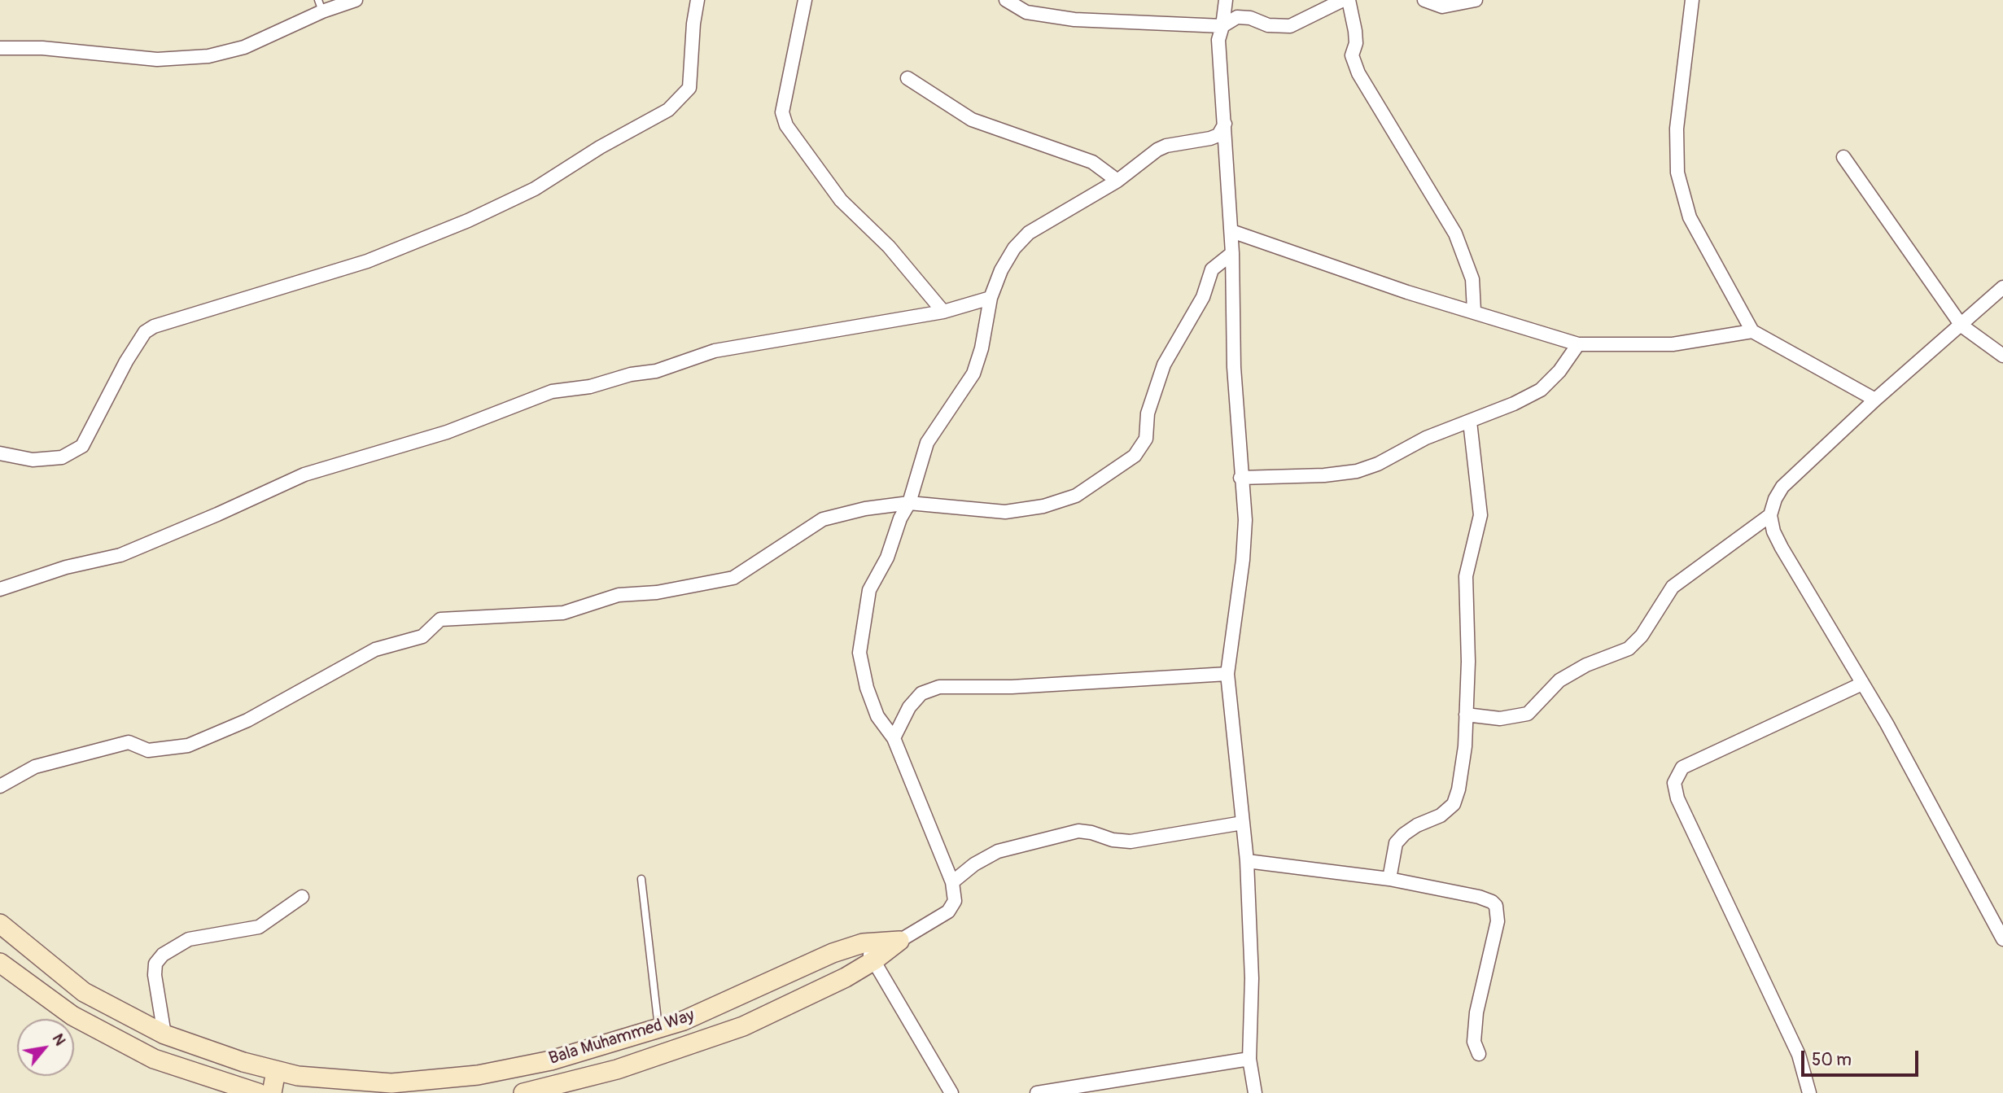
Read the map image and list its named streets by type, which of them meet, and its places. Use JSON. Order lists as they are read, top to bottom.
{
  "streets": {
    "street": ["Bala Muhammed Way"]
  },
  "scale_bar": "50 m",
  "north": "top right"
}
